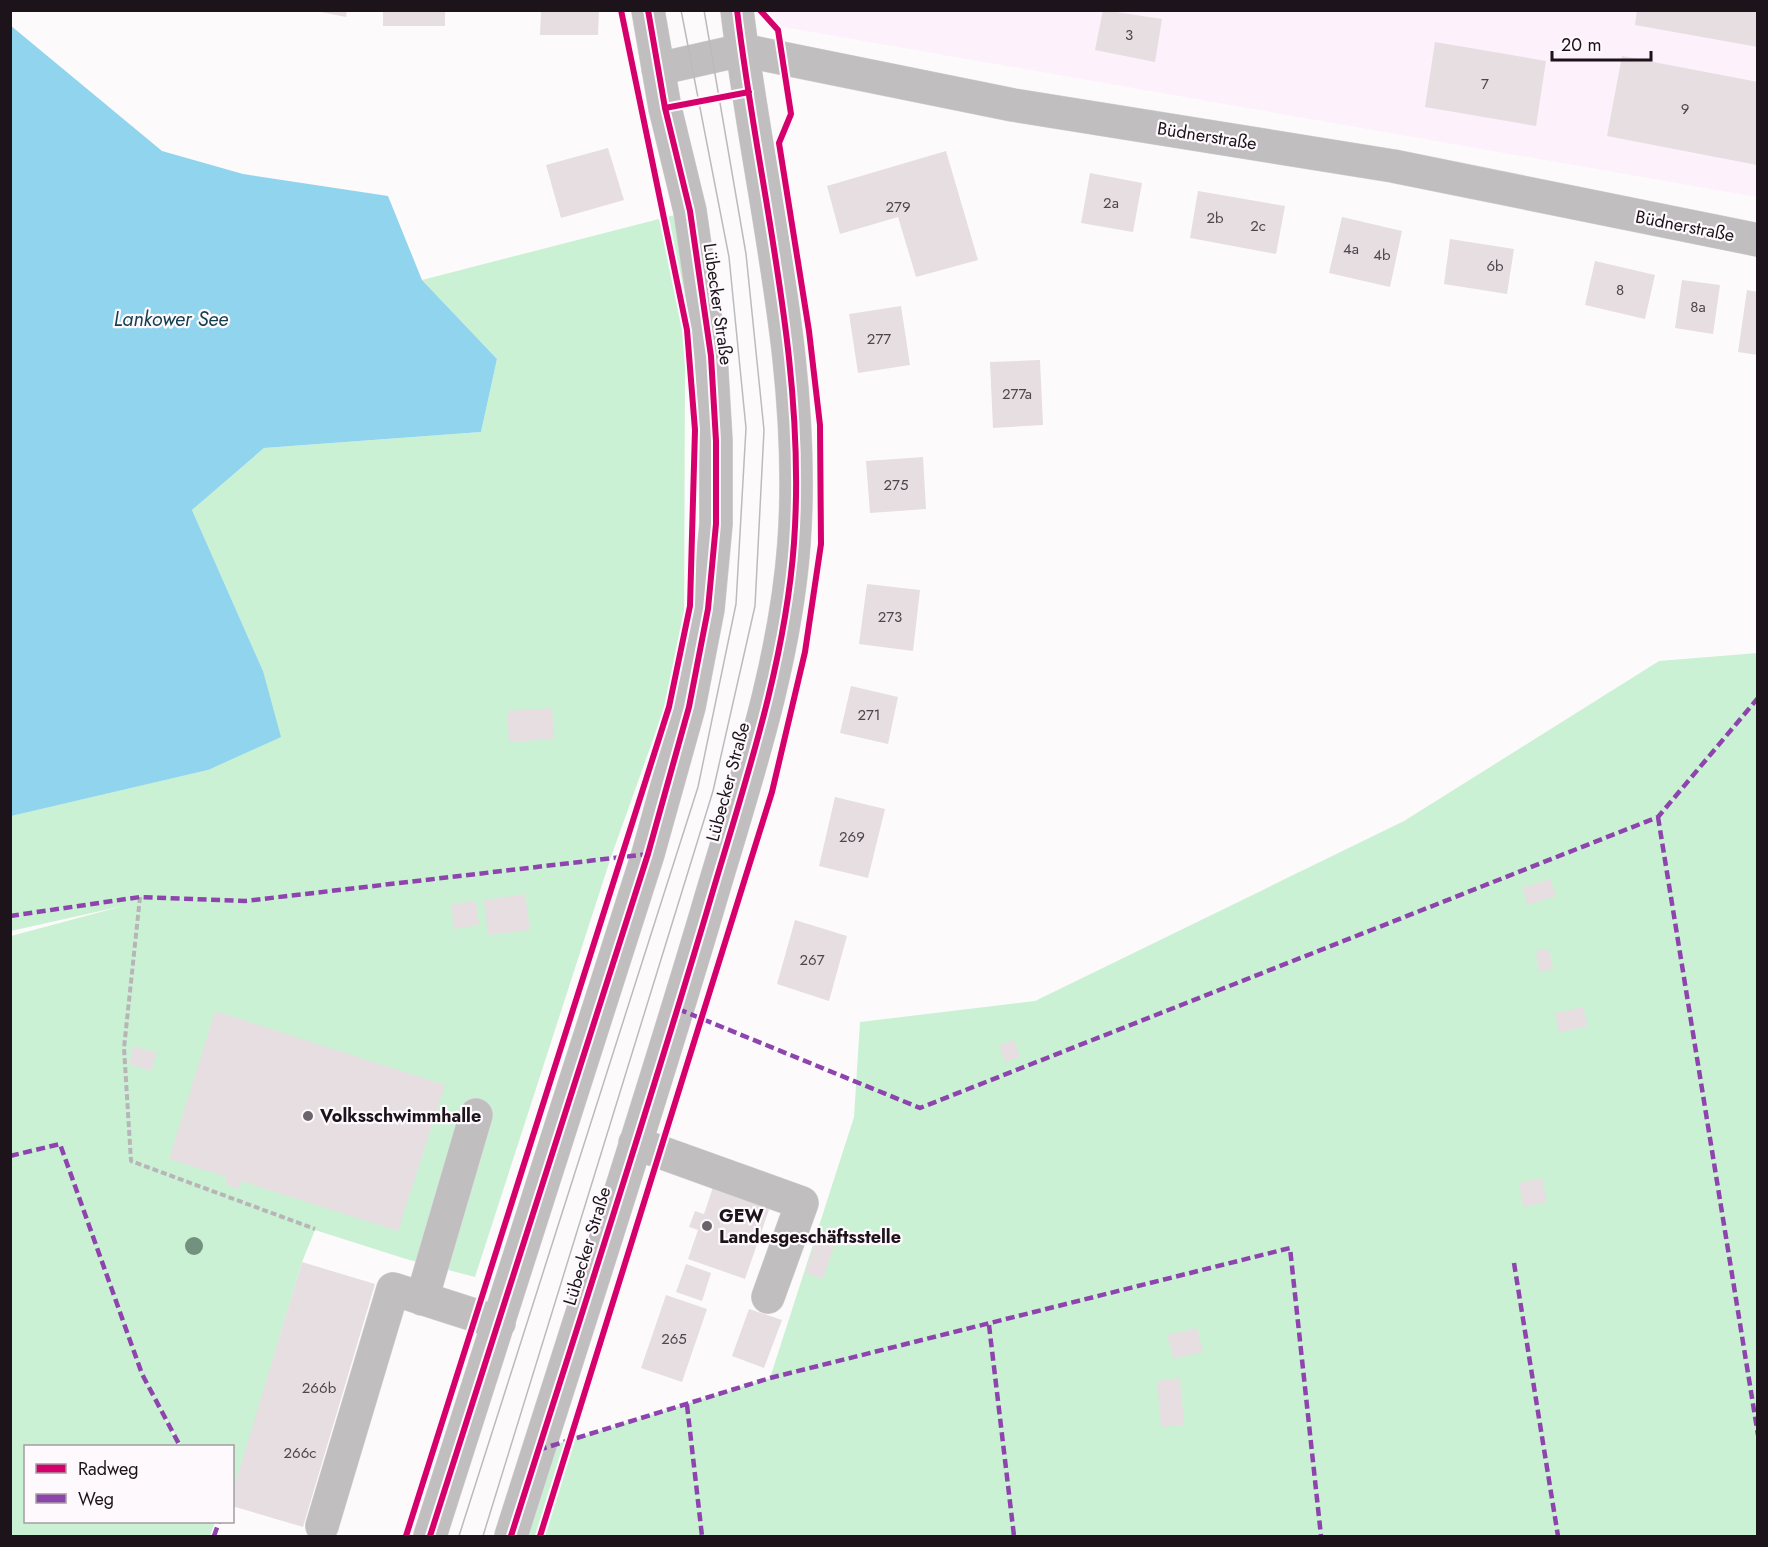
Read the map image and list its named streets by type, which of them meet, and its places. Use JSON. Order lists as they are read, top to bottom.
{
  "streets": {
    "street": ["Büdnerstraße", "Lübecker Straße"]
  },
  "crossings": [
    ["Büdnerstraße", "Lübecker Straße"]
  ],
  "water": ["Lankower See"],
  "places": ["Volksschwimmhalle", "GEW Landesgeschäftsstelle"],
  "house_numbers": [
    "3",
    "7",
    "9",
    "2a",
    "279",
    "2b",
    "2c",
    "4a",
    "4b",
    "6b",
    "8",
    "8a",
    "277",
    "277a",
    "275",
    "273",
    "271",
    "269",
    "267",
    "265",
    "266b",
    "266c"
  ],
  "legend": ["Radweg", "Weg"],
  "scale_bar": "20 m"
}
